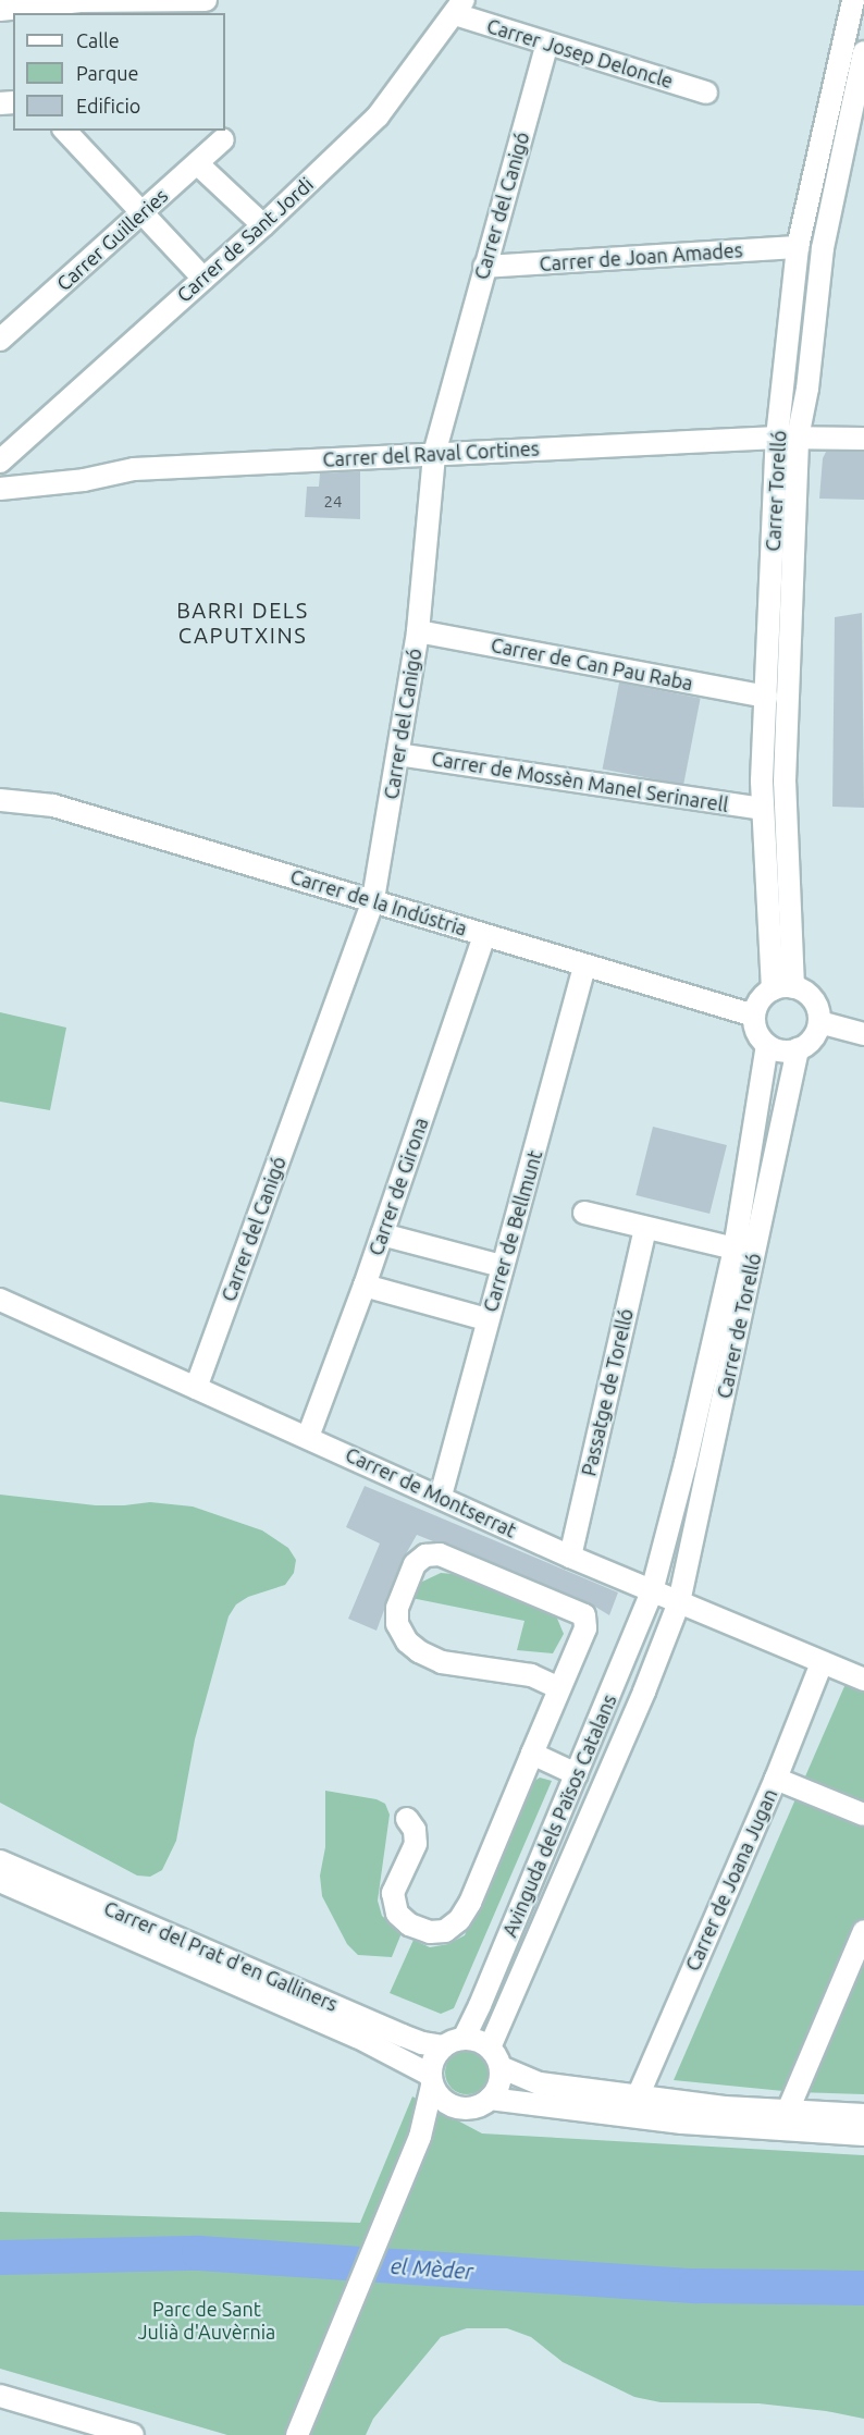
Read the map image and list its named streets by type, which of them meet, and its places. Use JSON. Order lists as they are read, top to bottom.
{
  "streets": {
    "street": [
      "Carrer Josep Deloncle",
      "Carrer del Canigó",
      "Carrer Guilleries",
      "Carrer de Sant Jordi",
      "Carrer de Joan Amades",
      "Carrer del Raval Cortines",
      "Carrer Torelló",
      "Carrer de Can Pau Raba",
      "Carrer de Mossèn Manel Serinarell",
      "Carrer de la Indústria",
      "Carrer de Girona",
      "Carrer de Bellmunt",
      "Carrer de Torelló",
      "Passatge de Torelló",
      "Carrer de Montserrat",
      "Avinguda dels Països Catalans",
      "Carrer de Joana Jugan",
      "Carrer del Prat d'en Galliners"
    ]
  },
  "crossings": [
    ["Carrer Josep Deloncle", "Carrer del Canigó"],
    ["Carrer Josep Deloncle", "Carrer de Sant Jordi"],
    ["Carrer del Canigó", "Carrer de Joan Amades"],
    ["Carrer del Canigó", "Carrer del Raval Cortines"],
    ["Carrer del Canigó", "Carrer de Can Pau Raba"],
    ["Carrer del Canigó", "Carrer de Mossèn Manel Serinarell"],
    ["Carrer del Canigó", "Carrer de la Indústria"],
    ["Carrer del Canigó", "Carrer de Montserrat"],
    ["Carrer de Sant Jordi", "Carrer del Raval Cortines"],
    ["Carrer de Joan Amades", "Carrer Torelló"],
    ["Carrer del Raval Cortines", "Carrer Torelló"],
    ["Carrer Torelló", "Carrer de Can Pau Raba"],
    ["Carrer Torelló", "Carrer de Mossèn Manel Serinarell"],
    ["Carrer Torelló", "Carrer de la Indústria"],
    ["Carrer Torelló", "Carrer de Torelló"],
    ["Carrer de la Indústria", "Carrer de Girona"],
    ["Carrer de la Indústria", "Carrer de Bellmunt"],
    ["Carrer de la Indústria", "Carrer de Torelló"],
    ["Carrer de Girona", "Carrer de Montserrat"],
    ["Carrer de Bellmunt", "Carrer de Montserrat"],
    ["Carrer de Torelló", "Carrer de Montserrat"],
    ["Carrer de Torelló", "Avinguda dels Països Catalans"],
    ["Passatge de Torelló", "Carrer de Montserrat"],
    ["Carrer de Montserrat", "Avinguda dels Països Catalans"],
    ["Carrer de Montserrat", "Carrer de Joana Jugan"],
    ["Avinguda dels Països Catalans", "Carrer del Prat d'en Galliners"]
  ],
  "districts": ["BARRI DELS CAPUTXINS"],
  "water": ["el Mèder"],
  "parks": ["Parc de Sant Julià d'Auvèrnia"],
  "house_numbers": ["24"],
  "legend": ["Calle", "Parque", "Edificio"]
}
